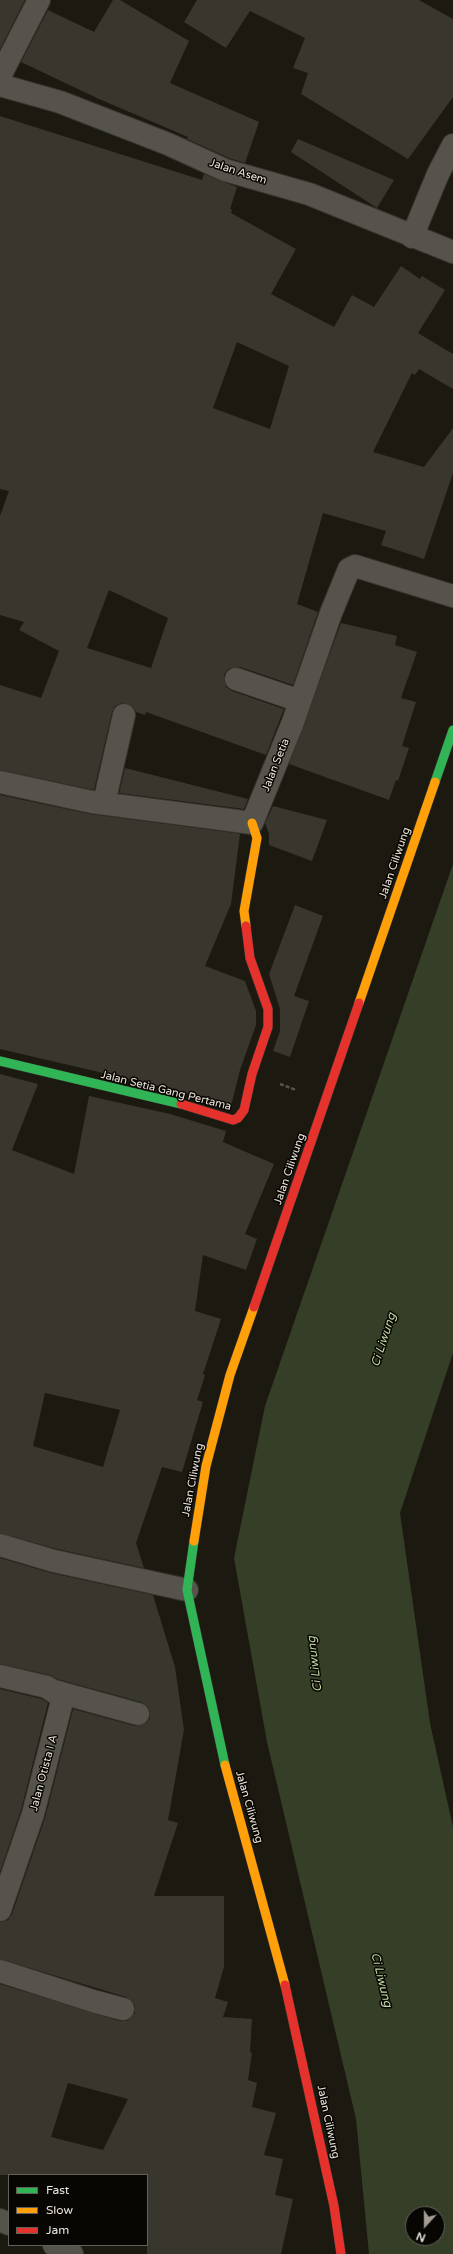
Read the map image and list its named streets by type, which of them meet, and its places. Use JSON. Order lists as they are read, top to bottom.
{
  "streets": {
    "street": [
      "Jalan Asem",
      "Jalan Setia",
      "Jalan Ciliwung",
      "Jalan Setia Gang Pertama",
      "Jalan Otista I A"
    ]
  },
  "crossings": [
    ["Jalan Setia", "Jalan Setia Gang Pertama"]
  ],
  "water": ["Ci Liwung"],
  "legend": ["Fast", "Slow", "Jam"],
  "north": "bottom"
}
